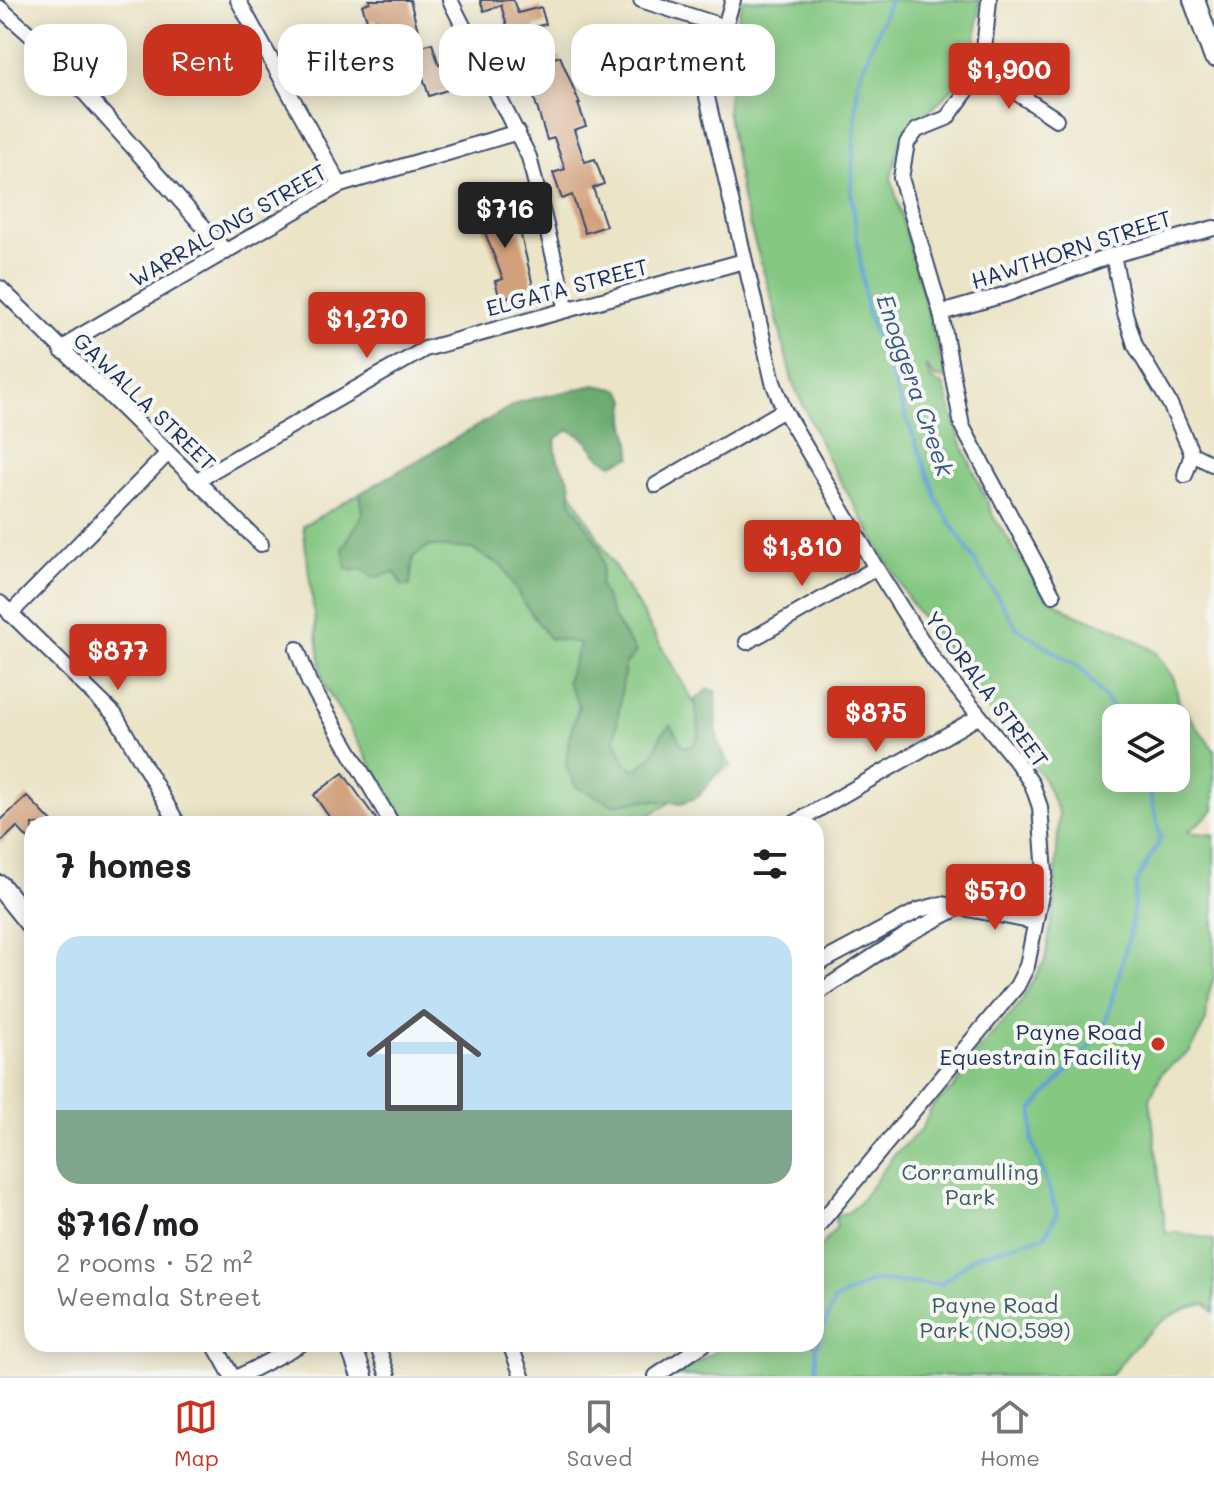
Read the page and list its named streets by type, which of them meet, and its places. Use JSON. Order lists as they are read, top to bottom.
{
  "streets": {
    "street": [
      "WARRALONG STREET",
      "HAWTHORN STREET",
      "ELGATA STREET",
      "GAWALLA STREET",
      "YOORALA STREET"
    ]
  },
  "crossings": [
    ["WARRALONG STREET", "GAWALLA STREET"],
    ["ELGATA STREET", "GAWALLA STREET"],
    ["ELGATA STREET", "YOORALA STREET"]
  ],
  "water": ["Enoggera Creek"],
  "parks": ["Corramulling Park", "Payne Road Park (NO.599)"],
  "places": ["Payne Road Equestrain Facility"],
  "page": {
    "chip": [
      "Buy",
      "Rent",
      "Filters",
      "New",
      "Apartment"
    ],
    "price": [
      "$1,900",
      "$716",
      "$1,270",
      "$1,810",
      "$877",
      "$875",
      "$570"
    ],
    "heading": "7 homes",
    "list": [
      {
        "name": "$716/mo",
        "note": "2 rooms · 52 m² · Weemala Street"
      }
    ],
    "tabs": ["Map", "Saved", "Home"]
  }
}
